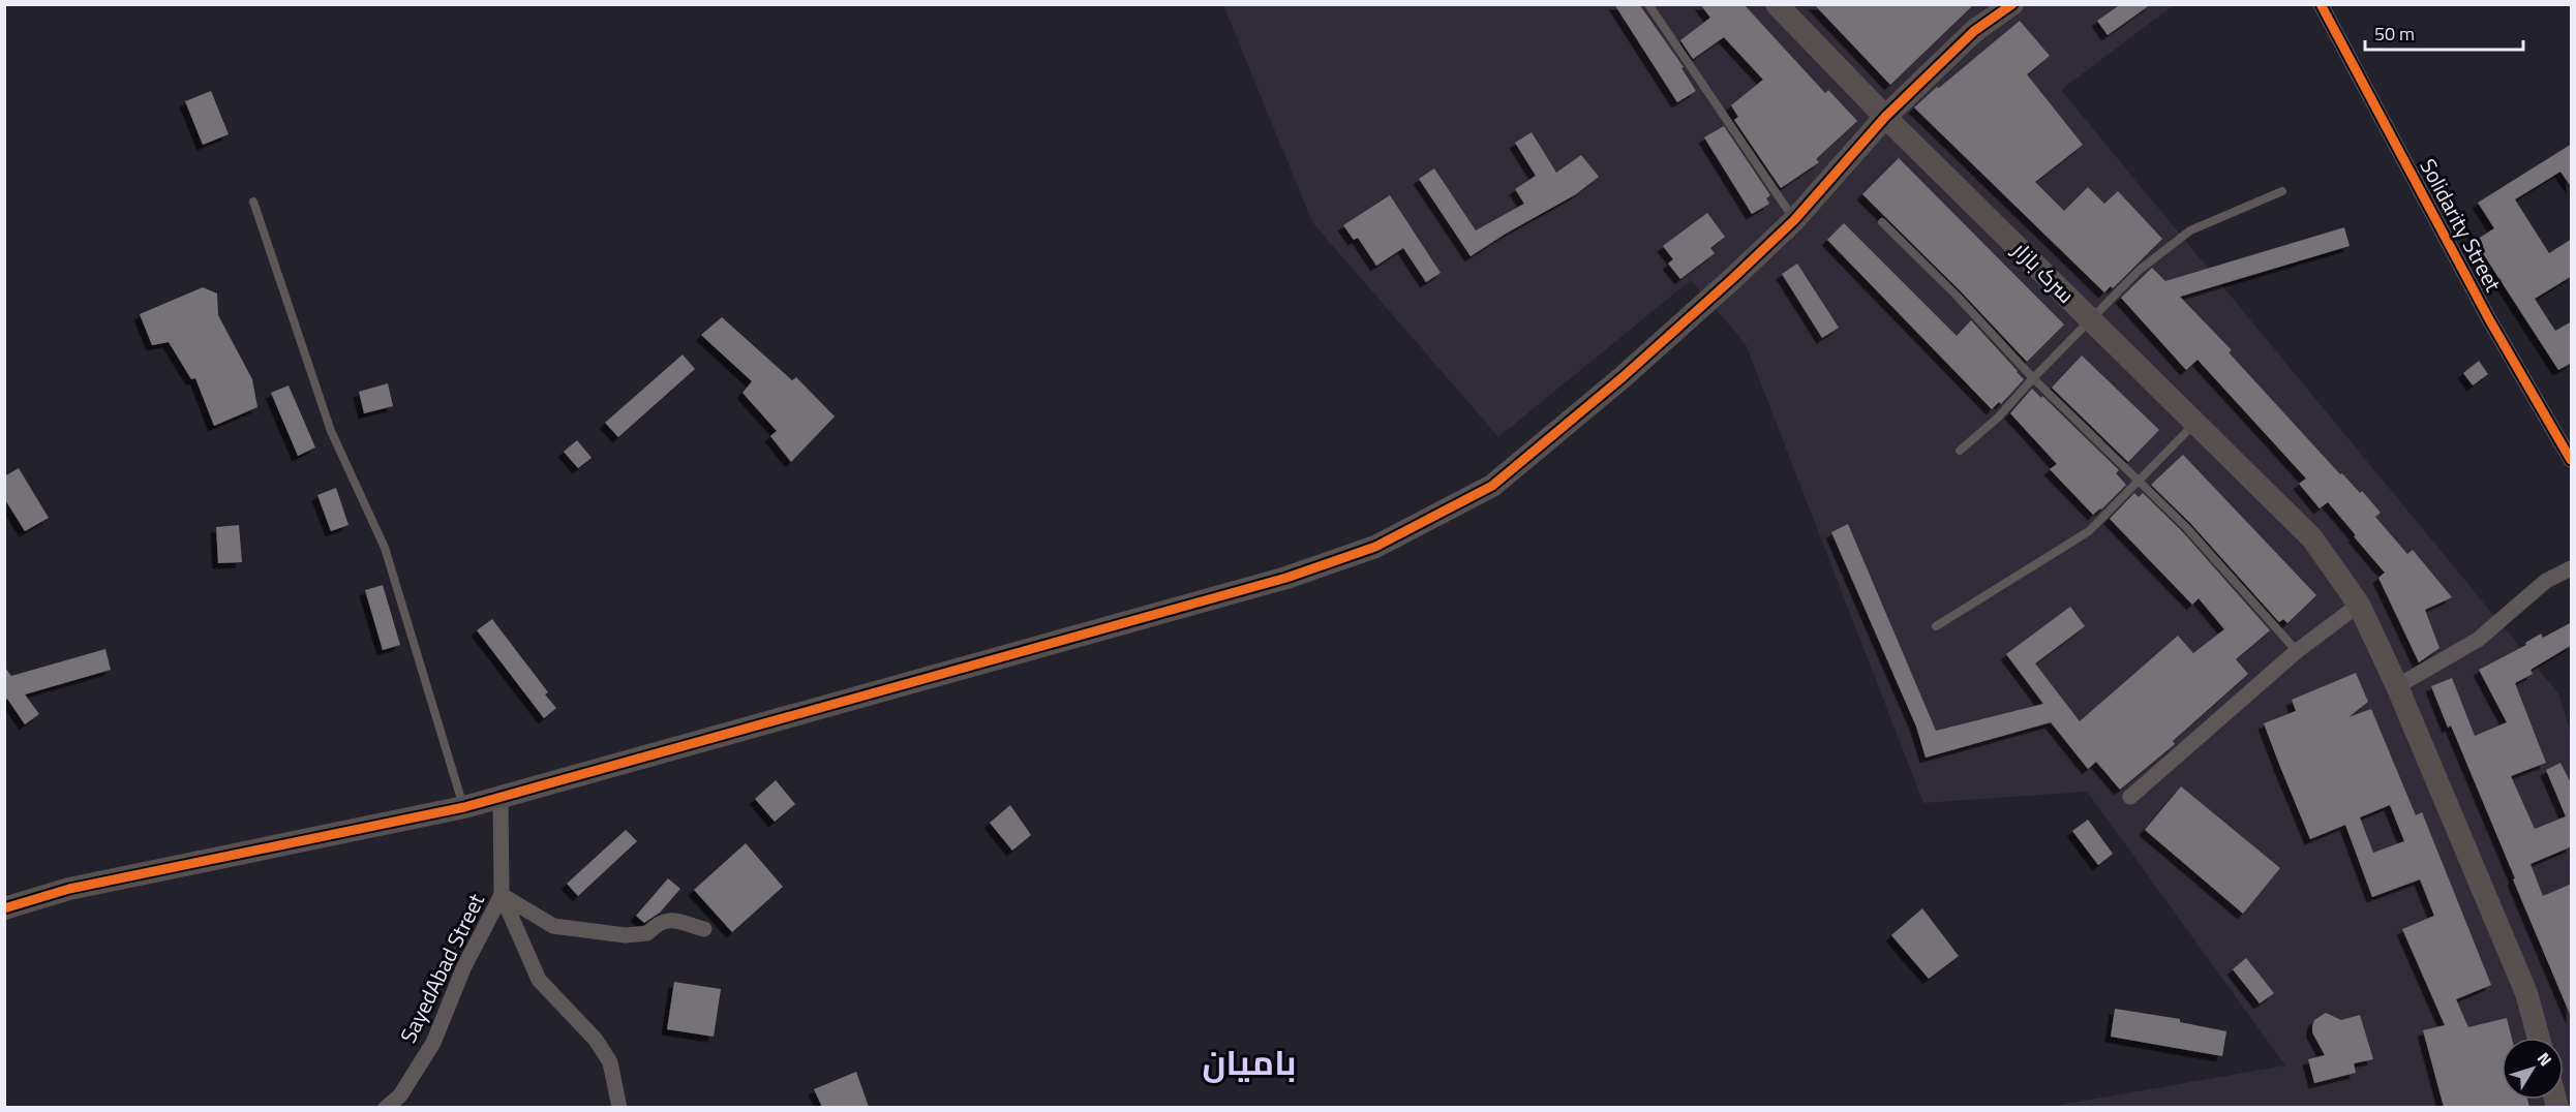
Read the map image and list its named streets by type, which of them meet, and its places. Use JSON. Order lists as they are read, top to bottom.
{
  "streets": {
    "street": ["Solidarity Street", "سرک بازار", "SayedAbad Street"]
  },
  "districts": ["بامیان"],
  "scale_bar": "50 m",
  "north": "top right"
}
